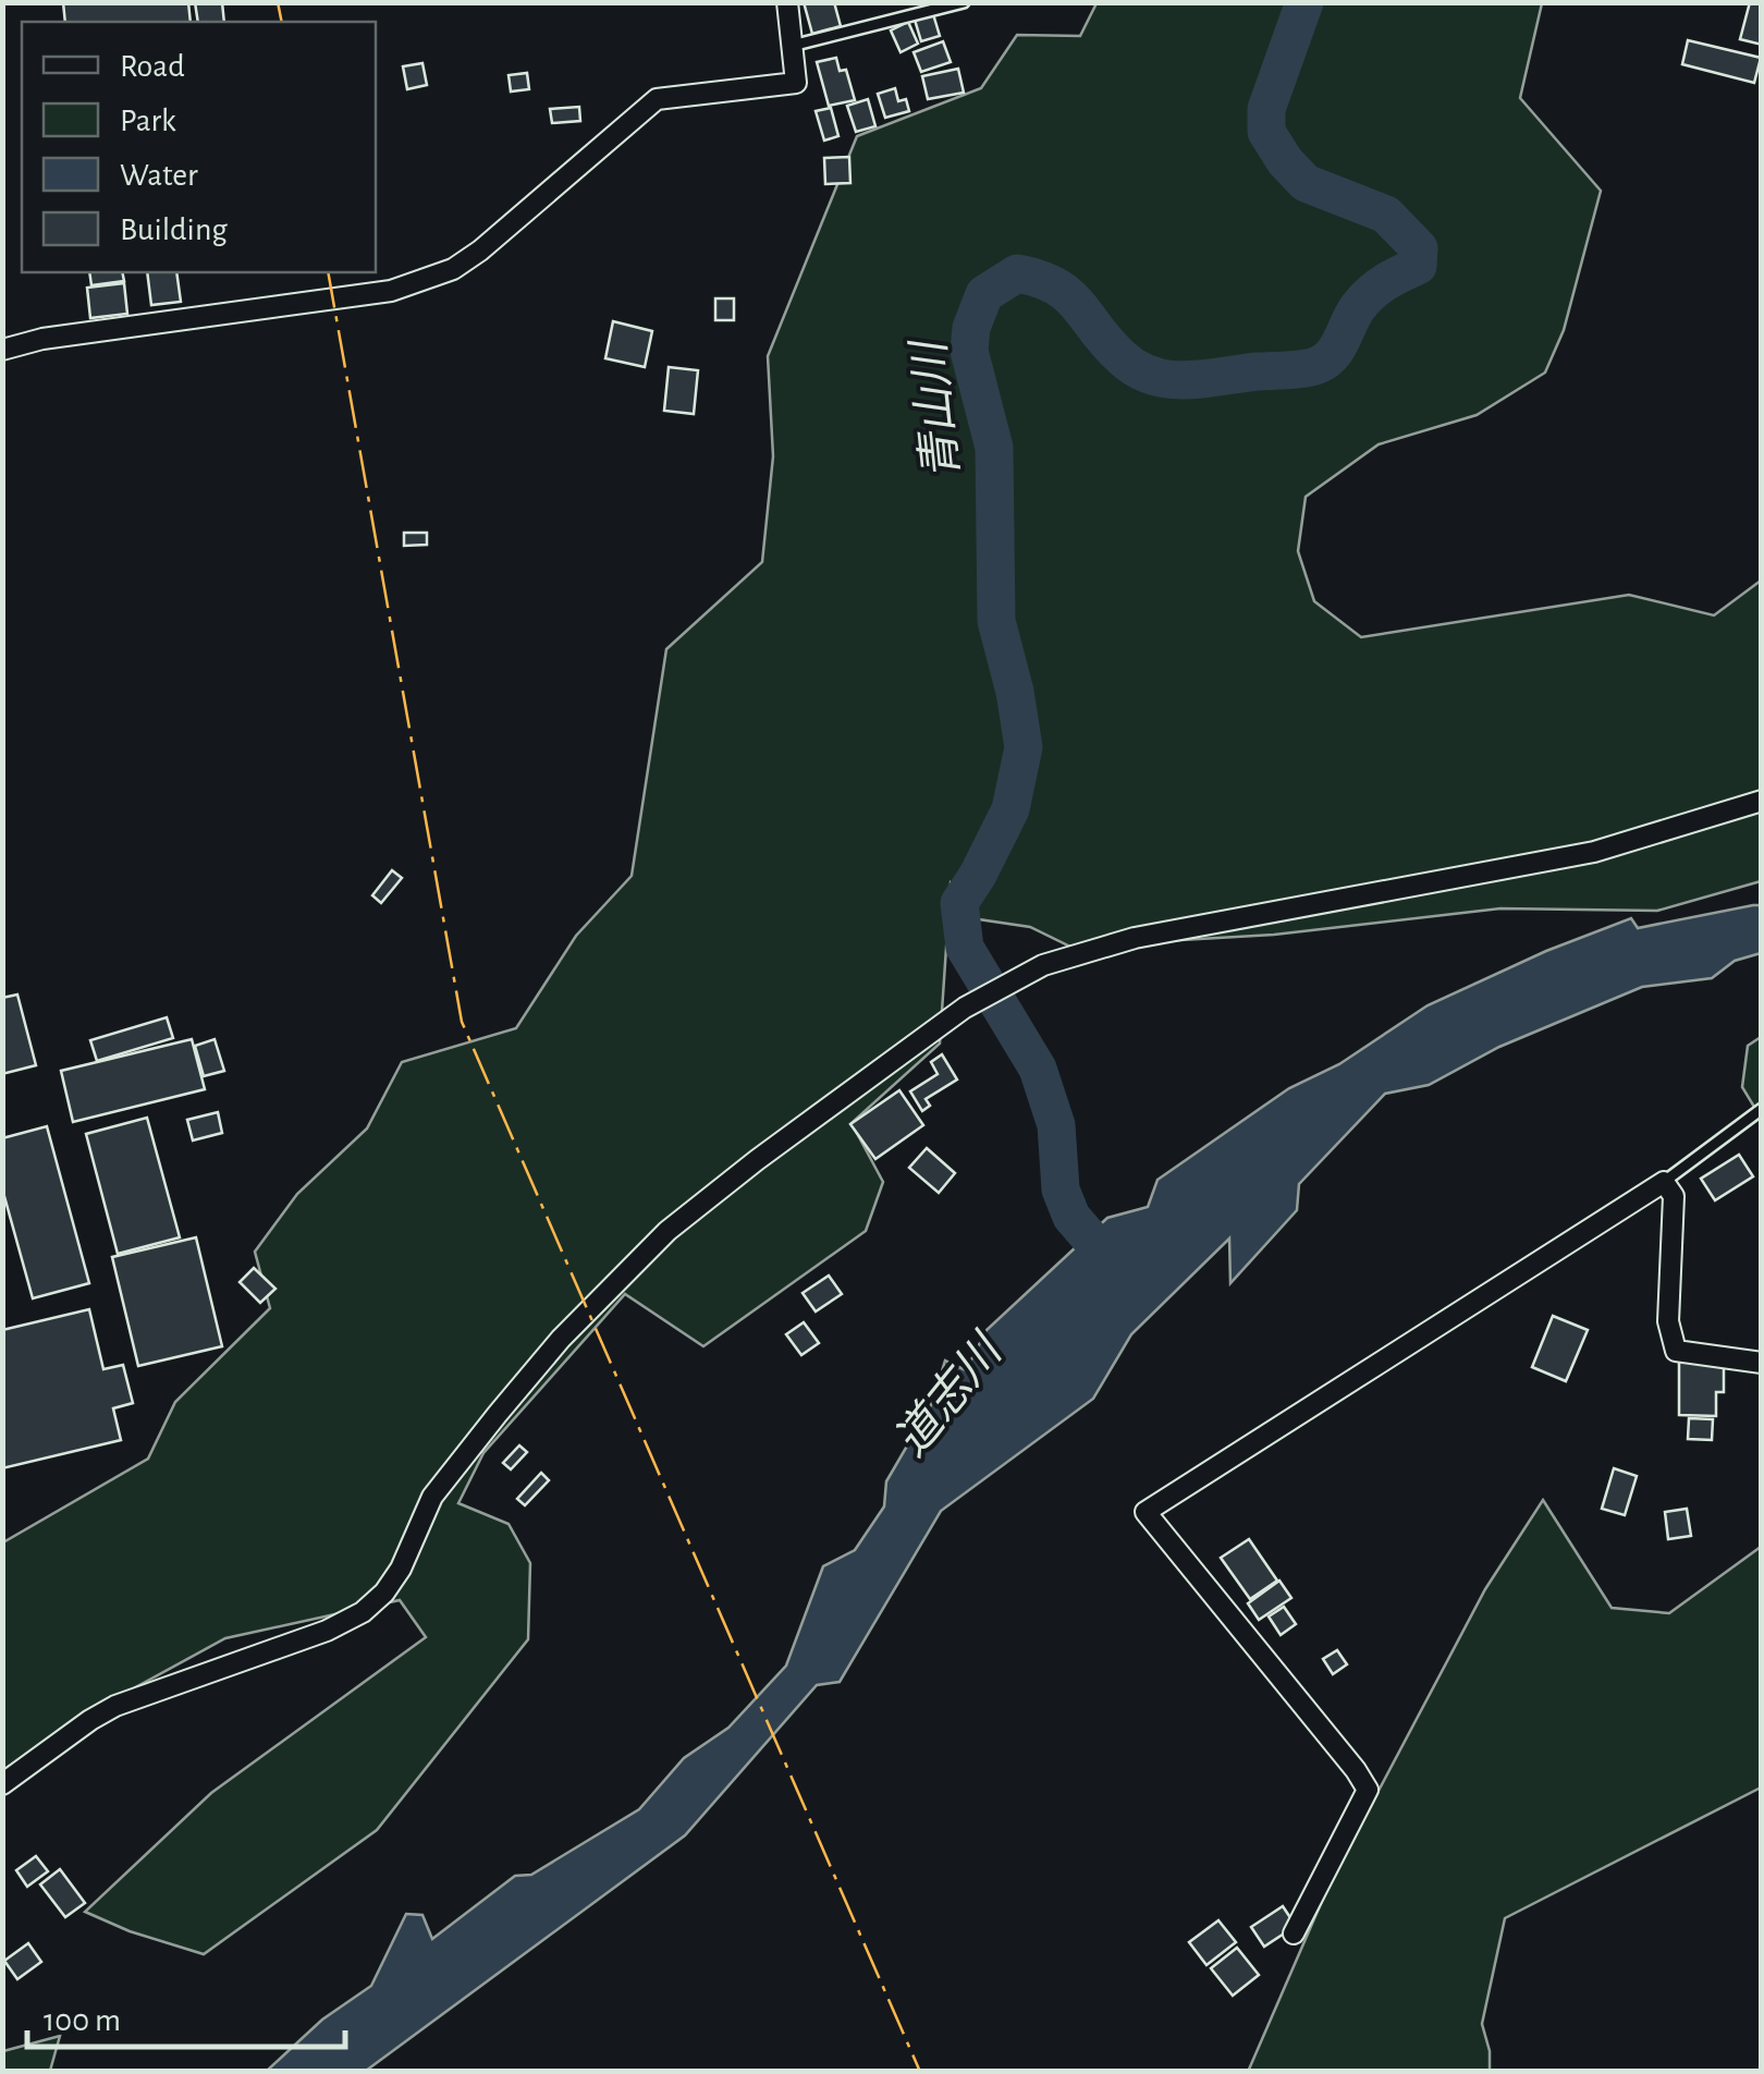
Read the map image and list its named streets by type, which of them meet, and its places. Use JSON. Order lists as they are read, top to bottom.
{
  "water": ["青山川", "道志川"],
  "legend": [
    "Road",
    "Park",
    "Water",
    "Building"
  ],
  "scale_bar": "100 m"
}
